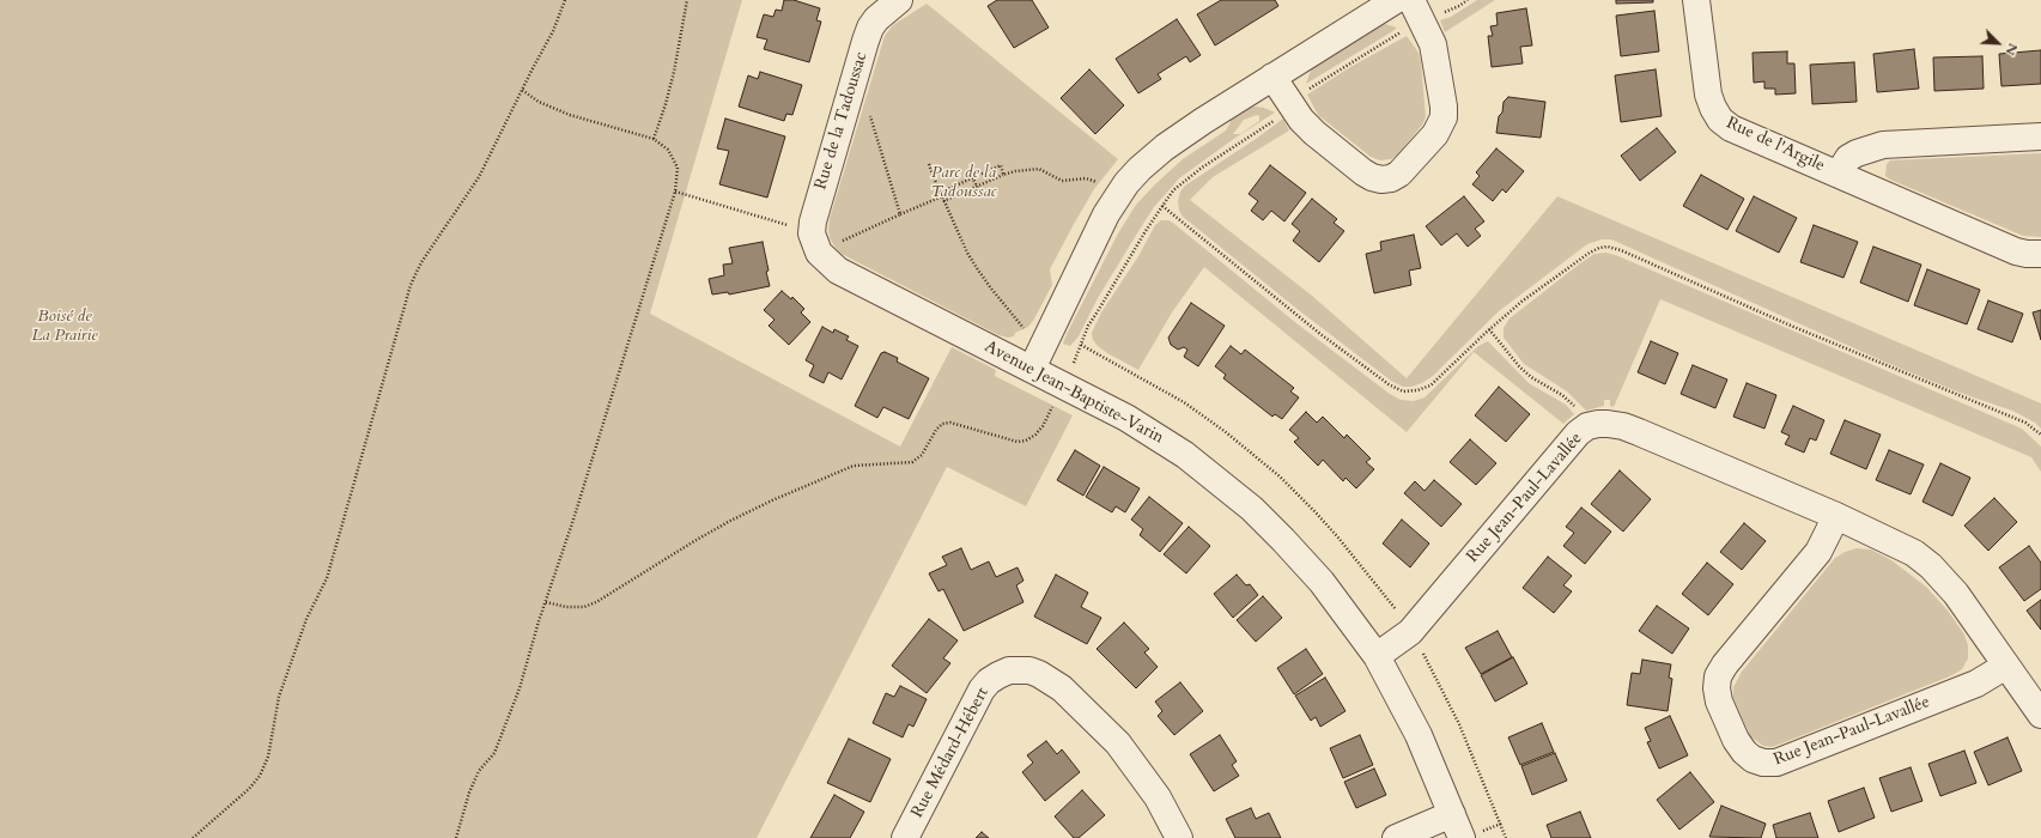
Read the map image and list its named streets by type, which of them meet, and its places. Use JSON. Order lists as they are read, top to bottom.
{
  "streets": {
    "street": [
      "Rue de la Tadoussac",
      "Rue de l'Argile",
      "Avenue Jean-Baptiste-Varin",
      "Rue Jean-Paul-Lavallée",
      "Rue Médard-Hébert"
    ]
  },
  "crossings": [
    ["Rue de la Tadoussac", "Avenue Jean-Baptiste-Varin"],
    ["Avenue Jean-Baptiste-Varin", "Rue Jean-Paul-Lavallée"]
  ],
  "parks": ["Parc de la Tadoussac", "Boisé de La Prairie"],
  "north": "bottom right"
}
